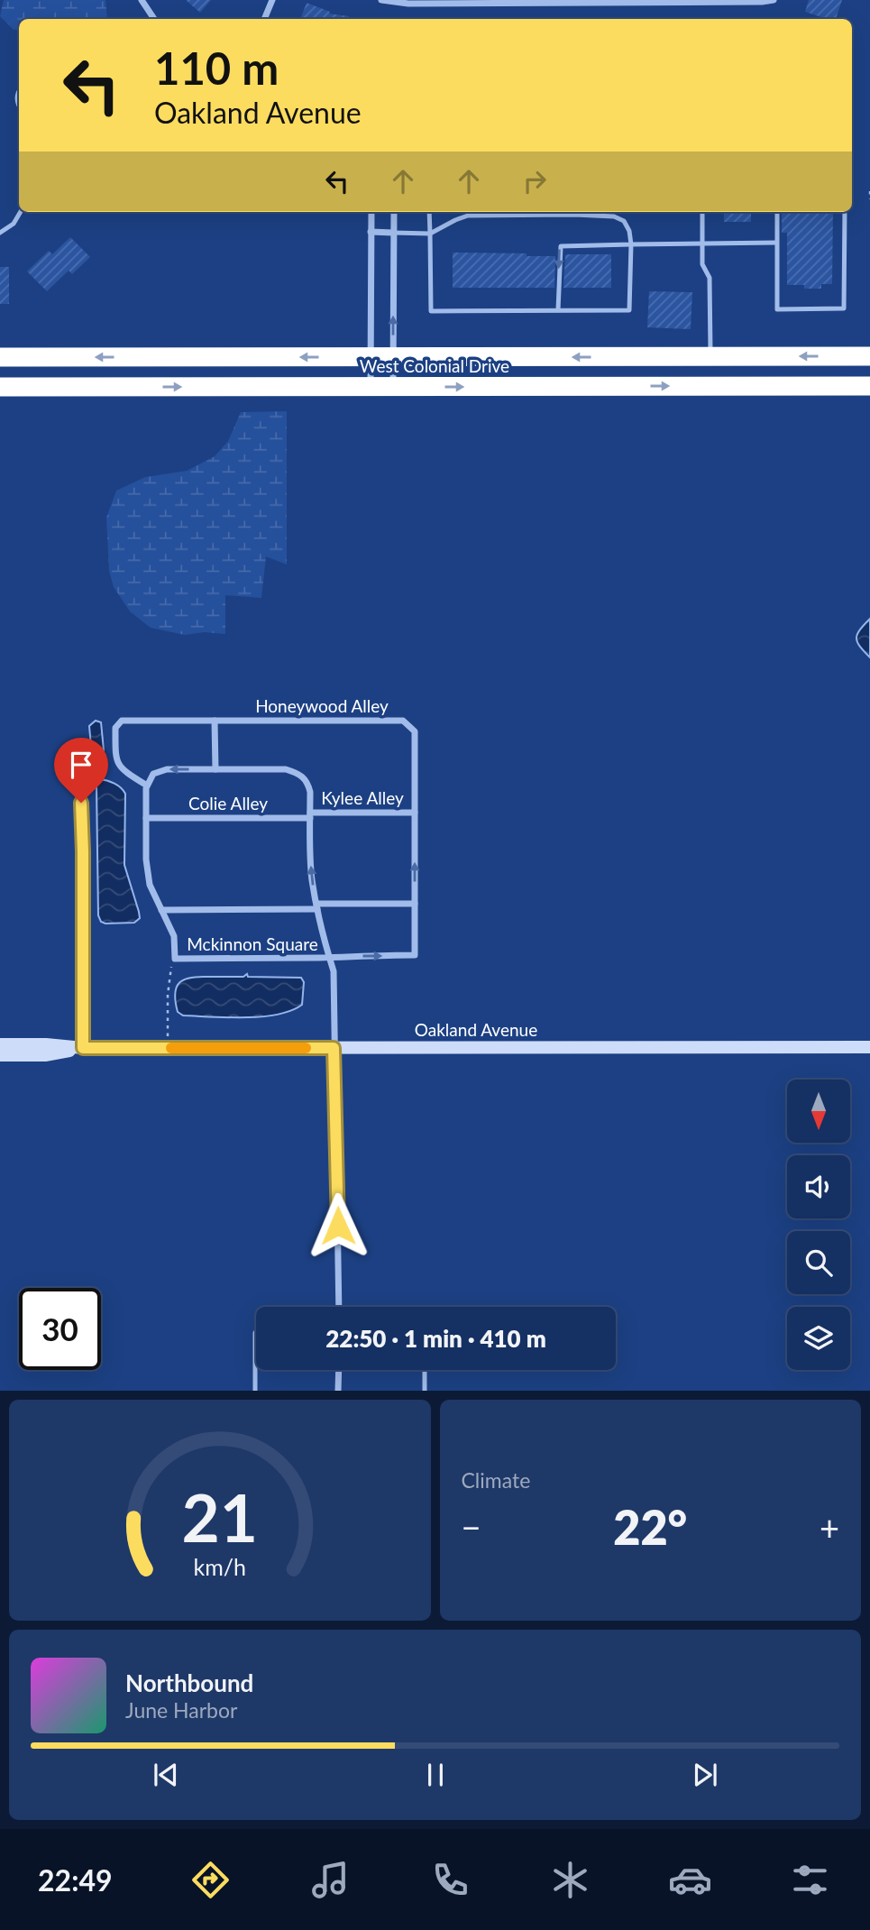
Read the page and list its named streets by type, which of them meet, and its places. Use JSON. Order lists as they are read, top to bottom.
{
  "streets": {
    "highway": ["West Colonial Drive"],
    "street": [
      "Honeywood Alley",
      "Kylee Alley",
      "Colie Alley",
      "Mckinnon Square",
      "Oakland Avenue"
    ]
  },
  "crossings": [
    ["Honeywood Alley", "Kylee Alley"],
    ["Honeywood Alley", "Mckinnon Square"],
    ["Kylee Alley", "Colie Alley"],
    ["Kylee Alley", "Mckinnon Square"],
    ["Colie Alley", "Mckinnon Square"],
    ["Mckinnon Square", "Oakland Avenue"]
  ],
  "north": "bottom",
  "page": {
    "turn": ["110 m", "Oakland Avenue"],
    "limit": "30",
    "trip": "22:50 · 1 min · 410 m",
    "tile": "Climate",
    "heat": ["−", "22°", "+"],
    "song": ["Northbound", "June Harbor"],
    "tabs": "22:49",
    "gauge": ["21", "km/h"]
  }
}
